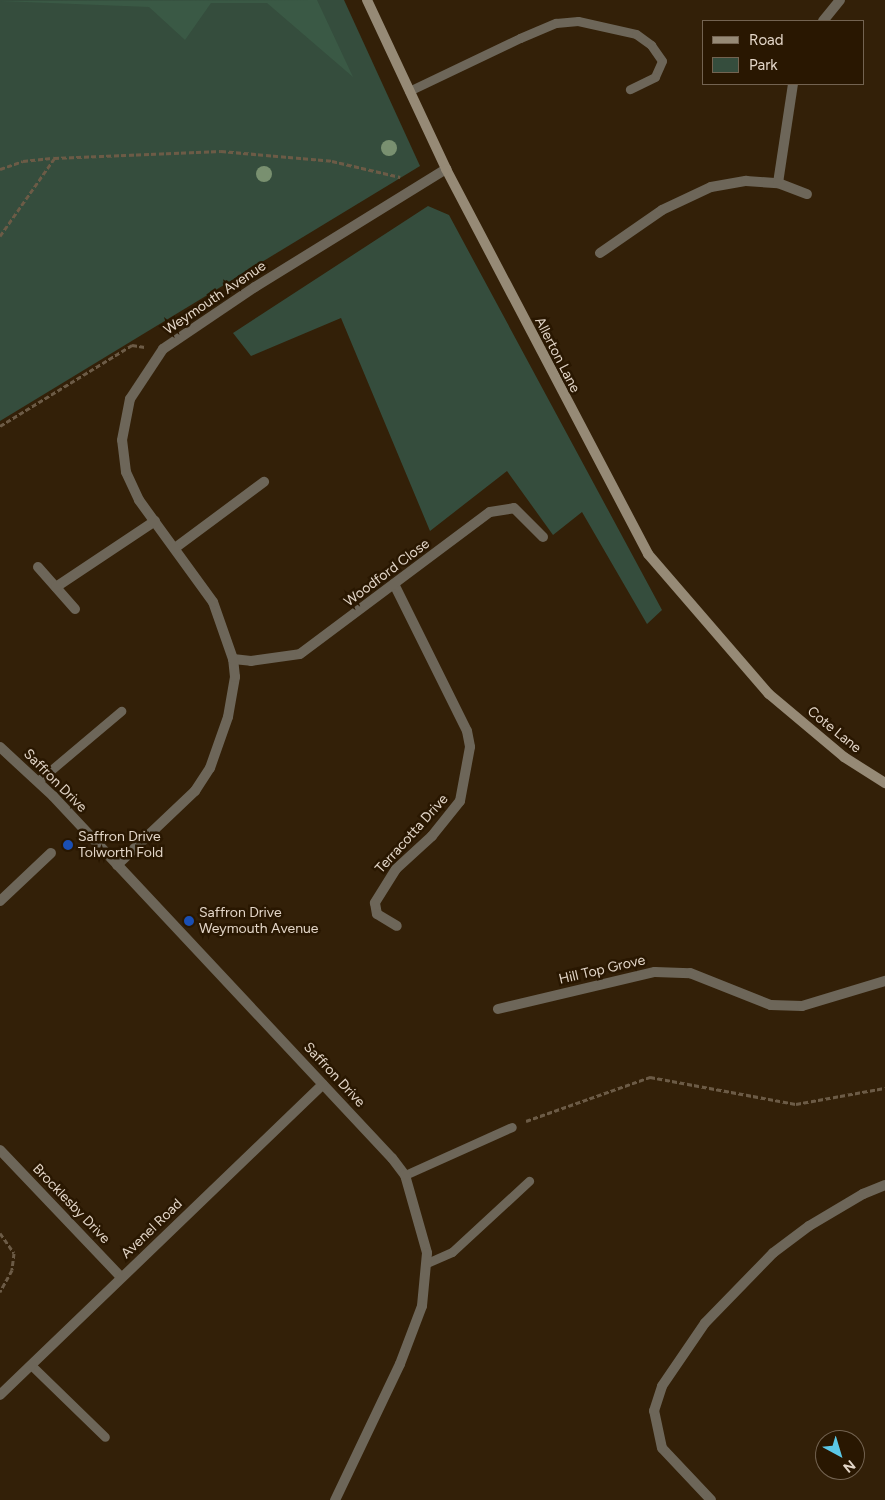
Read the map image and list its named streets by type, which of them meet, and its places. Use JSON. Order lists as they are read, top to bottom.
{
  "streets": {
    "street": [
      "Weymouth Avenue",
      "Allerton Lane",
      "Woodford Close",
      "Cote Lane",
      "Saffron Drive",
      "Terracotta Drive",
      "Hill Top Grove",
      "Brocklesby Drive",
      "Avenel Road"
    ]
  },
  "crossings": [
    ["Weymouth Avenue", "Allerton Lane"],
    ["Weymouth Avenue", "Woodford Close"],
    ["Weymouth Avenue", "Saffron Drive"],
    ["Allerton Lane", "Cote Lane"],
    ["Woodford Close", "Terracotta Drive"],
    ["Saffron Drive", "Avenel Road"],
    ["Brocklesby Drive", "Avenel Road"]
  ],
  "places": ["Saffron Drive Tolworth Fold", "Saffron Drive Weymouth Avenue"],
  "legend": ["Road", "Park"],
  "north": "bottom right"
}
